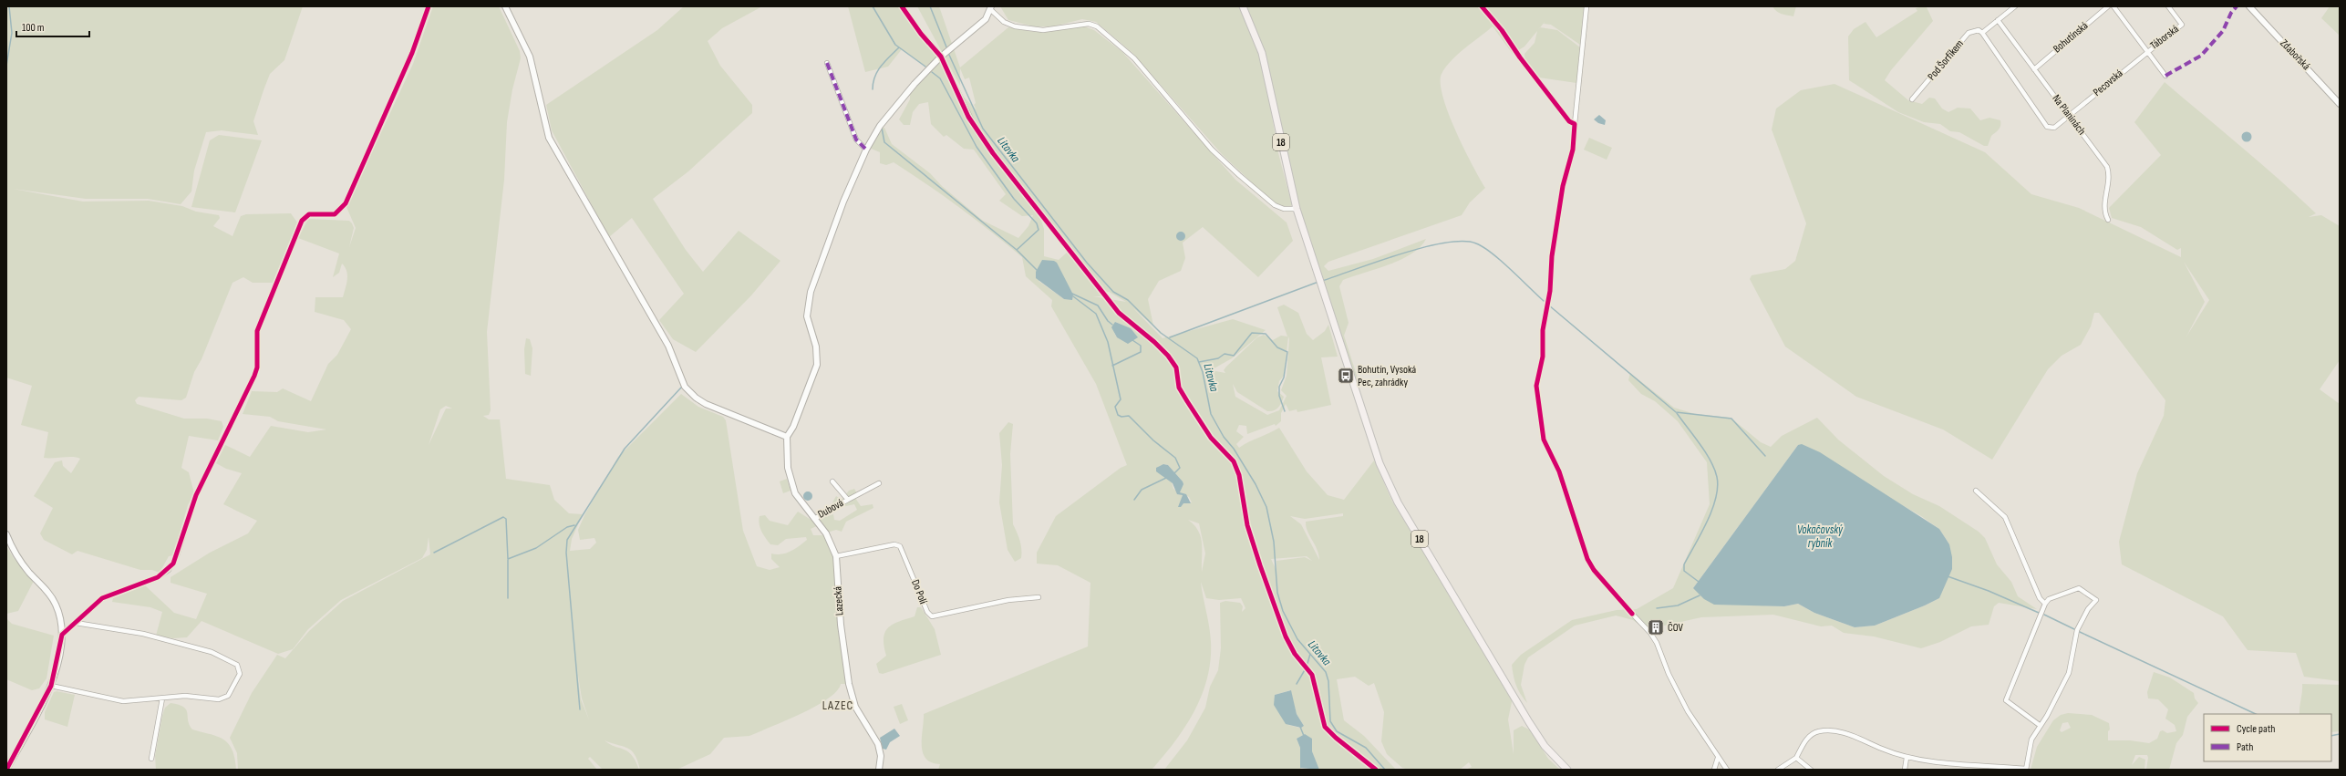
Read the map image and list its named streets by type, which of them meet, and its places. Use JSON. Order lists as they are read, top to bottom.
{
  "streets": {
    "main road": ["18"],
    "street": [
      "Bohutínská",
      "Táborská",
      "Zdabořská",
      "Pod Šorfíkem",
      "Pecovská",
      "Na Planinách",
      "Dubová",
      "Do Polí",
      "Lazecká"
    ]
  },
  "crossings": [
    ["Bohutínská", "Na Planinách"],
    ["Táborská", "Pecovská"],
    ["Pod Šorfíkem", "Pecovská"],
    ["Pecovská", "Na Planinách"],
    ["Dubová", "Lazecká"],
    ["Do Polí", "Lazecká"]
  ],
  "districts": ["LAZEC"],
  "water": ["Litavka", "Vokačovský rybník"],
  "places": {
    "bus stop": ["Bohutín, Vysoká Pec, zahrádky"],
    "building": ["ČOV"]
  },
  "legend": ["Cycle path", "Path"],
  "scale_bar": "100 m"
}
